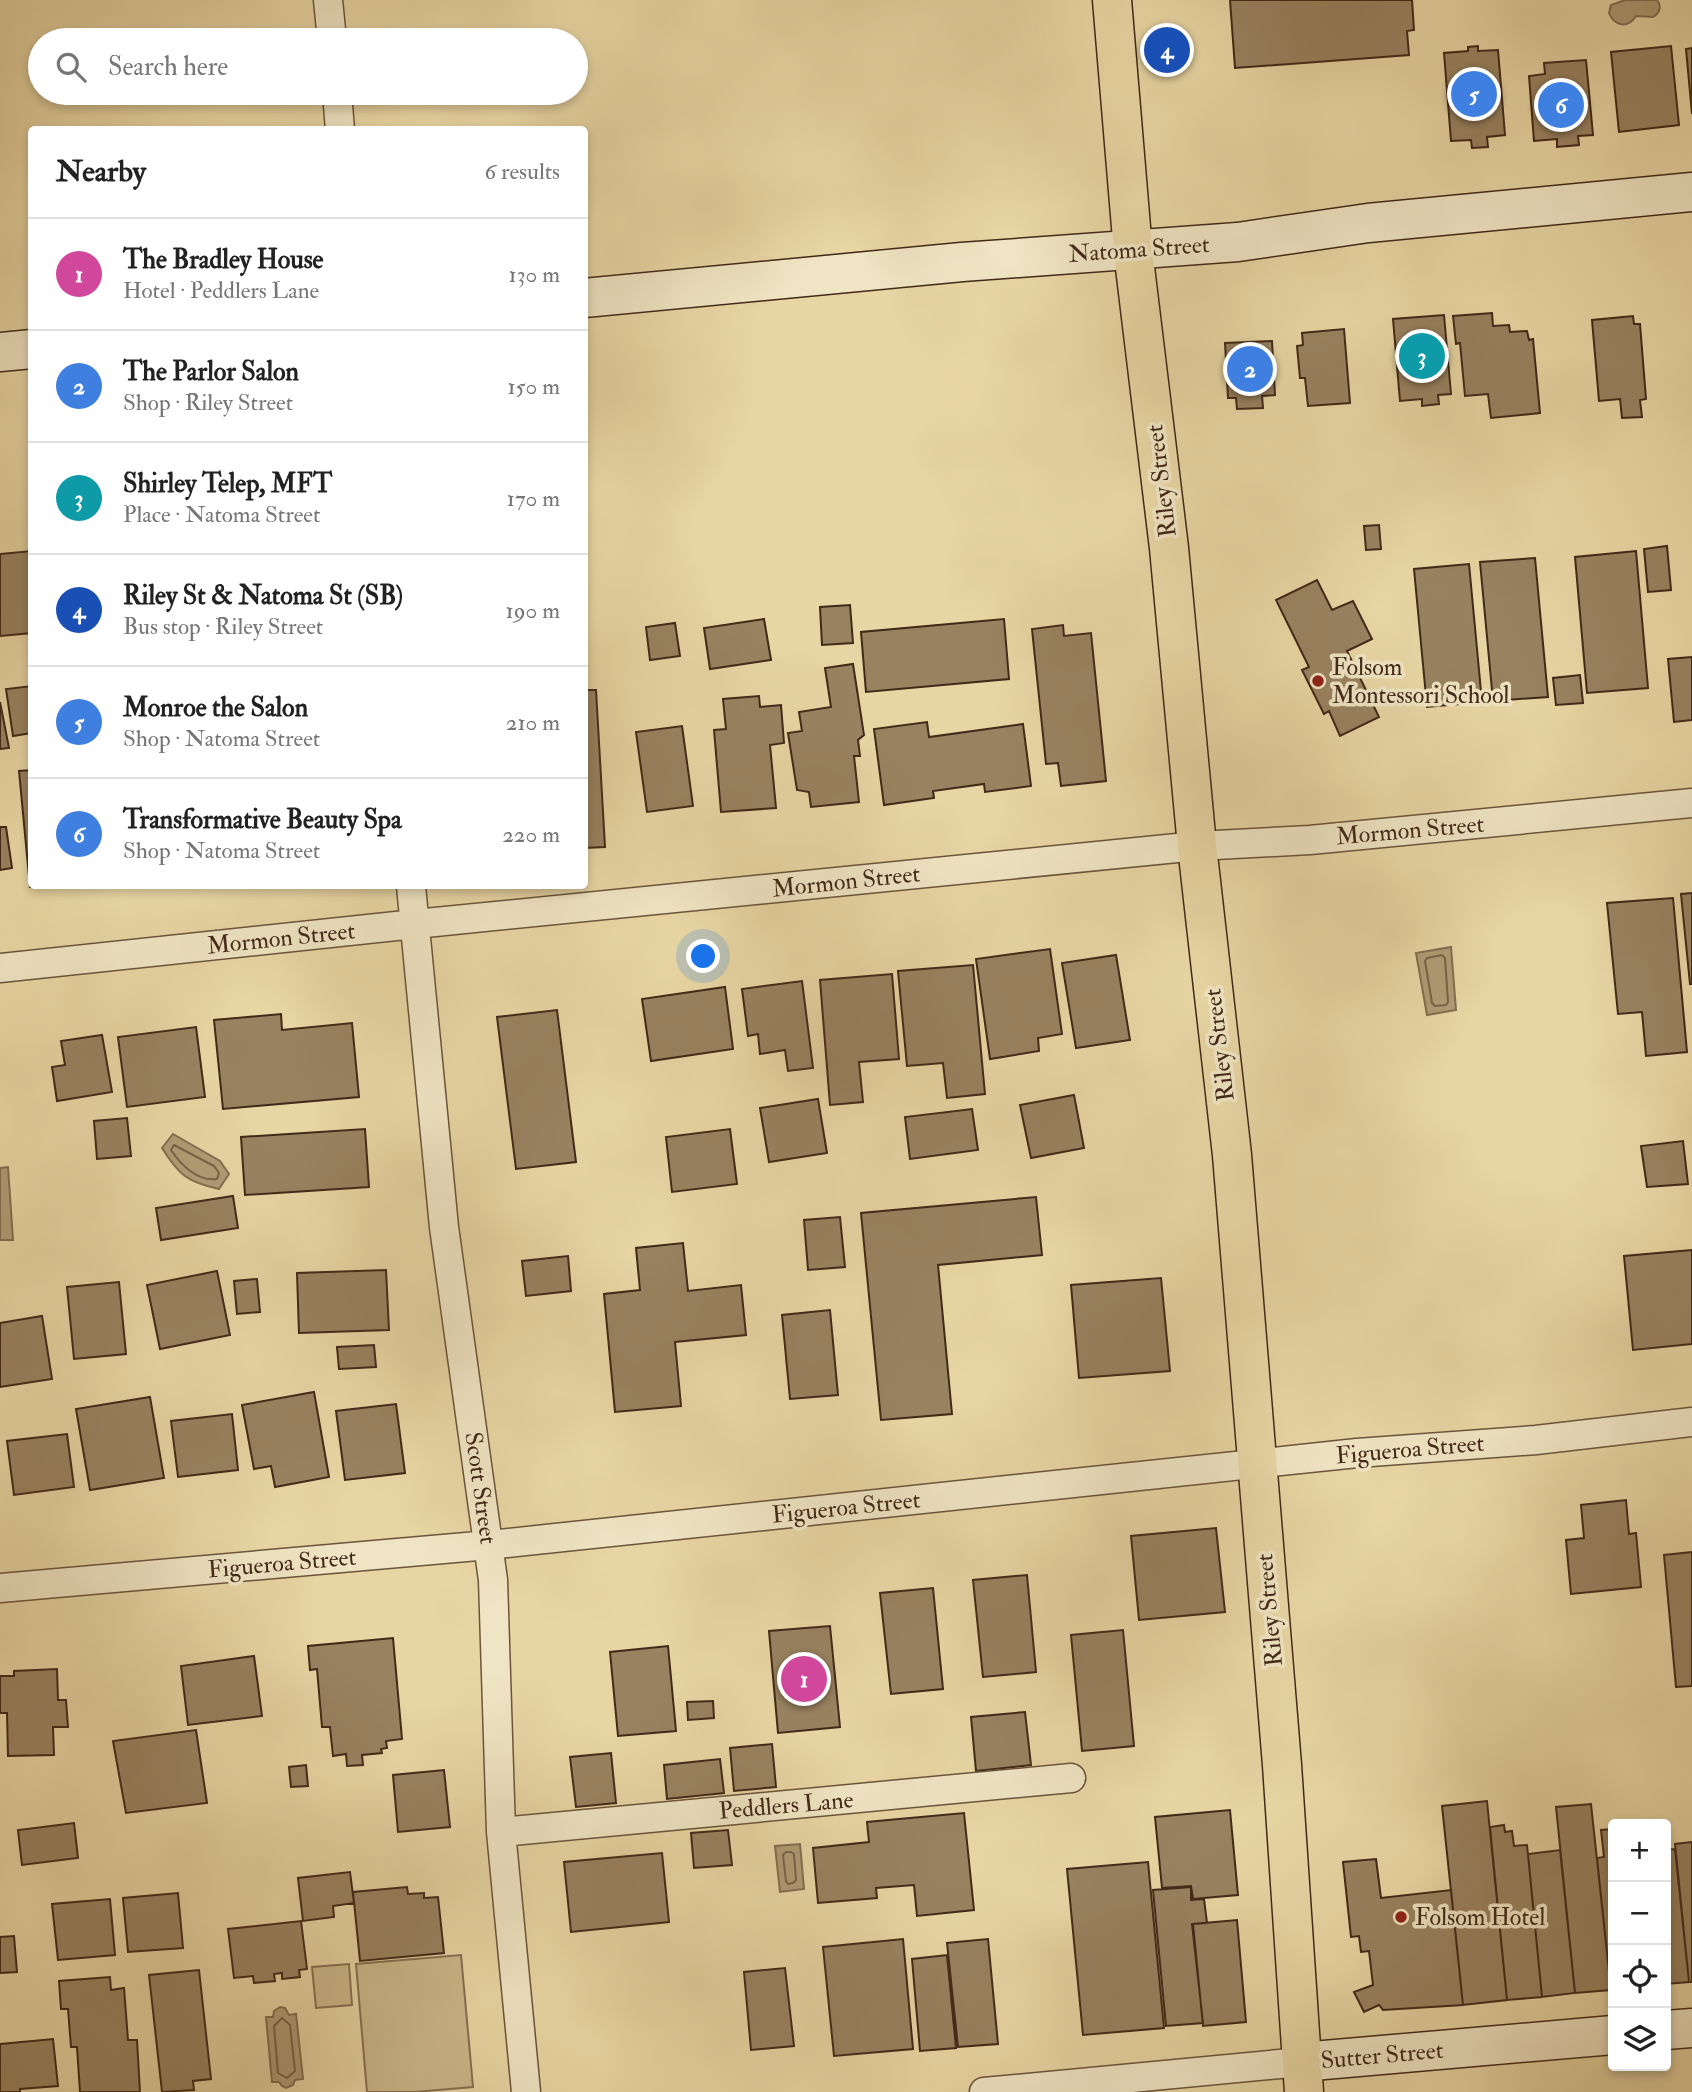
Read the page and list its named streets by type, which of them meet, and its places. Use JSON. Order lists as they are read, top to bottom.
{
  "streets": {
    "main road": ["Riley Street"],
    "street": [
      "Natoma Street",
      "Mormon Street",
      "Figueroa Street",
      "Scott Street",
      "Peddlers Lane",
      "Sutter Street"
    ]
  },
  "crossings": [
    ["Natoma Street", "Riley Street"],
    ["Riley Street", "Mormon Street"],
    ["Riley Street", "Figueroa Street"],
    ["Riley Street", "Sutter Street"],
    ["Mormon Street", "Scott Street"],
    ["Figueroa Street", "Scott Street"],
    ["Scott Street", "Peddlers Lane"]
  ],
  "places": ["Folsom Montessori School", "Folsom Hotel"],
  "page": {
    "pins": [
      "4",
      "5",
      "6",
      "3",
      "2",
      "1"
    ],
    "search": "Search here",
    "heading": ["Nearby", "6 results"],
    "list": [
      {
        "mark": "1",
        "name": "The Bradley House",
        "note": "Hotel · Peddlers Lane",
        "value": "130 m"
      },
      {
        "mark": "2",
        "name": "The Parlor Salon",
        "note": "Shop · Riley Street",
        "value": "150 m"
      },
      {
        "mark": "3",
        "name": "Shirley Telep, MFT",
        "note": "Place · Natoma Street",
        "value": "170 m"
      },
      {
        "mark": "4",
        "name": "Riley St & Natoma St (SB)",
        "note": "Bus stop · Riley Street",
        "value": "190 m"
      },
      {
        "mark": "5",
        "name": "Monroe the Salon",
        "note": "Shop · Natoma Street",
        "value": "210 m"
      },
      {
        "mark": "6",
        "name": "Transformative Beauty Spa",
        "note": "Shop · Natoma Street",
        "value": "220 m"
      }
    ],
    "map_buttons": ["+", "−"]
  }
}
